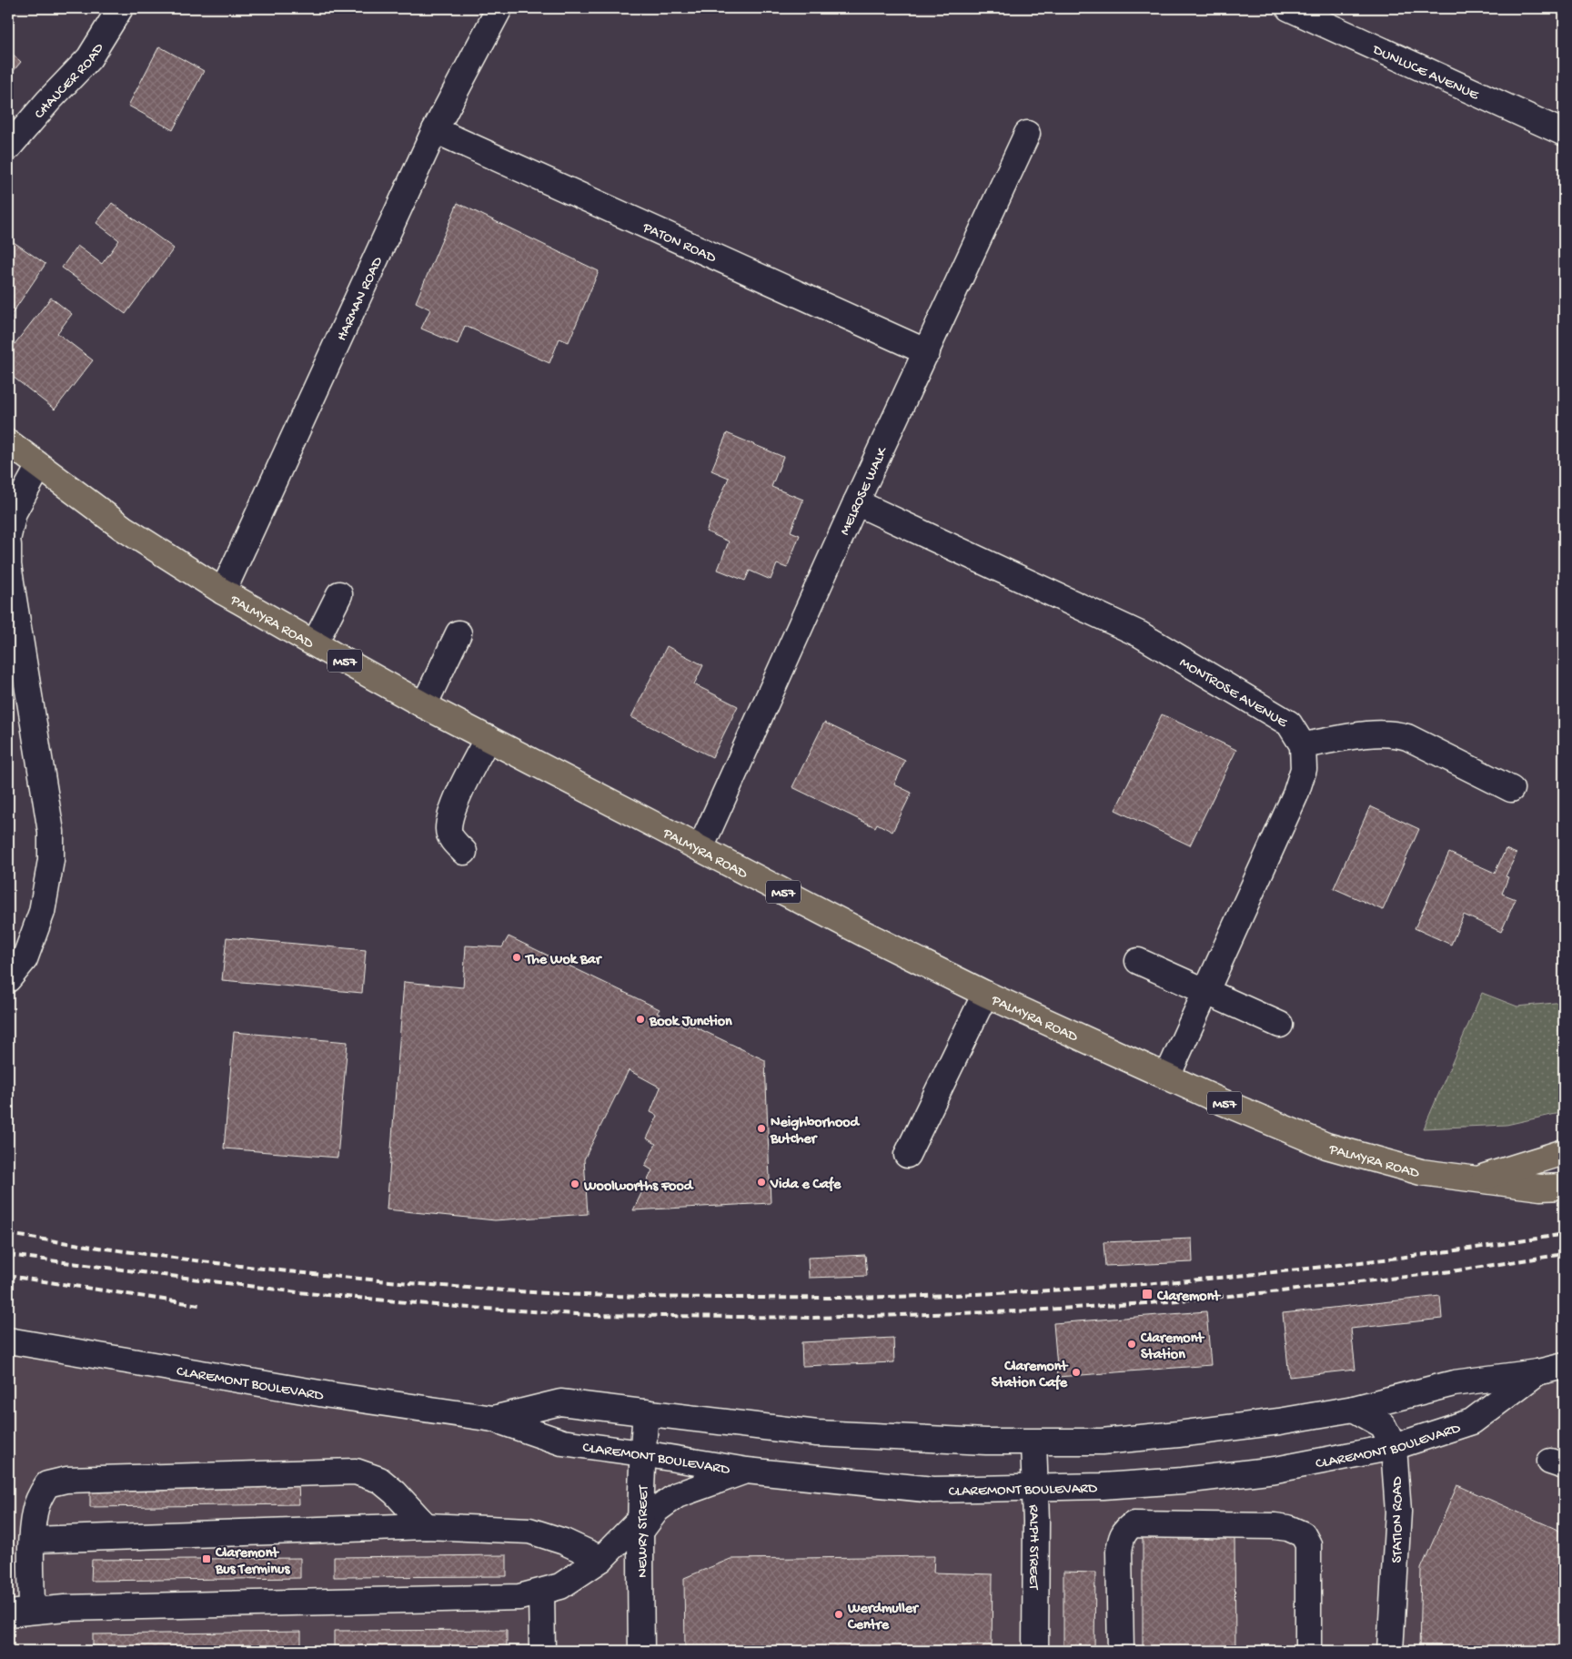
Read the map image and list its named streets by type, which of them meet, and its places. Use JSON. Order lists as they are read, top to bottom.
{
  "streets": {
    "main road": ["PALMYRA ROAD", "M57"],
    "street": [
      "DUNLUCE AVENUE",
      "CHAUCER ROAD",
      "PATON ROAD",
      "HARMAN ROAD",
      "MELROSE WALK",
      "MONTROSE AVENUE",
      "CLAREMONT BOULEVARD",
      "STATION ROAD",
      "NEWRY STREET",
      "RALPH STREET"
    ]
  },
  "crossings": [
    ["PATON ROAD", "HARMAN ROAD"],
    ["PATON ROAD", "MELROSE WALK"],
    ["HARMAN ROAD", "PALMYRA ROAD"],
    ["MELROSE WALK", "PALMYRA ROAD"],
    ["MELROSE WALK", "MONTROSE AVENUE"],
    ["PALMYRA ROAD", "MONTROSE AVENUE"],
    ["CLAREMONT BOULEVARD", "STATION ROAD"],
    ["CLAREMONT BOULEVARD", "NEWRY STREET"],
    ["CLAREMONT BOULEVARD", "RALPH STREET"]
  ],
  "places": {
    "other": [
      "The Wok Bar",
      "Book Junction",
      "Neighborhood Butcher",
      "Vida e Cafe",
      "Woolworths Food",
      "Claremont Station",
      "Claremont Station Cafe",
      "Werdmuller Centre"
    ],
    "transit": ["Claremont", "Claremont Bus Terminus"]
  }
}
